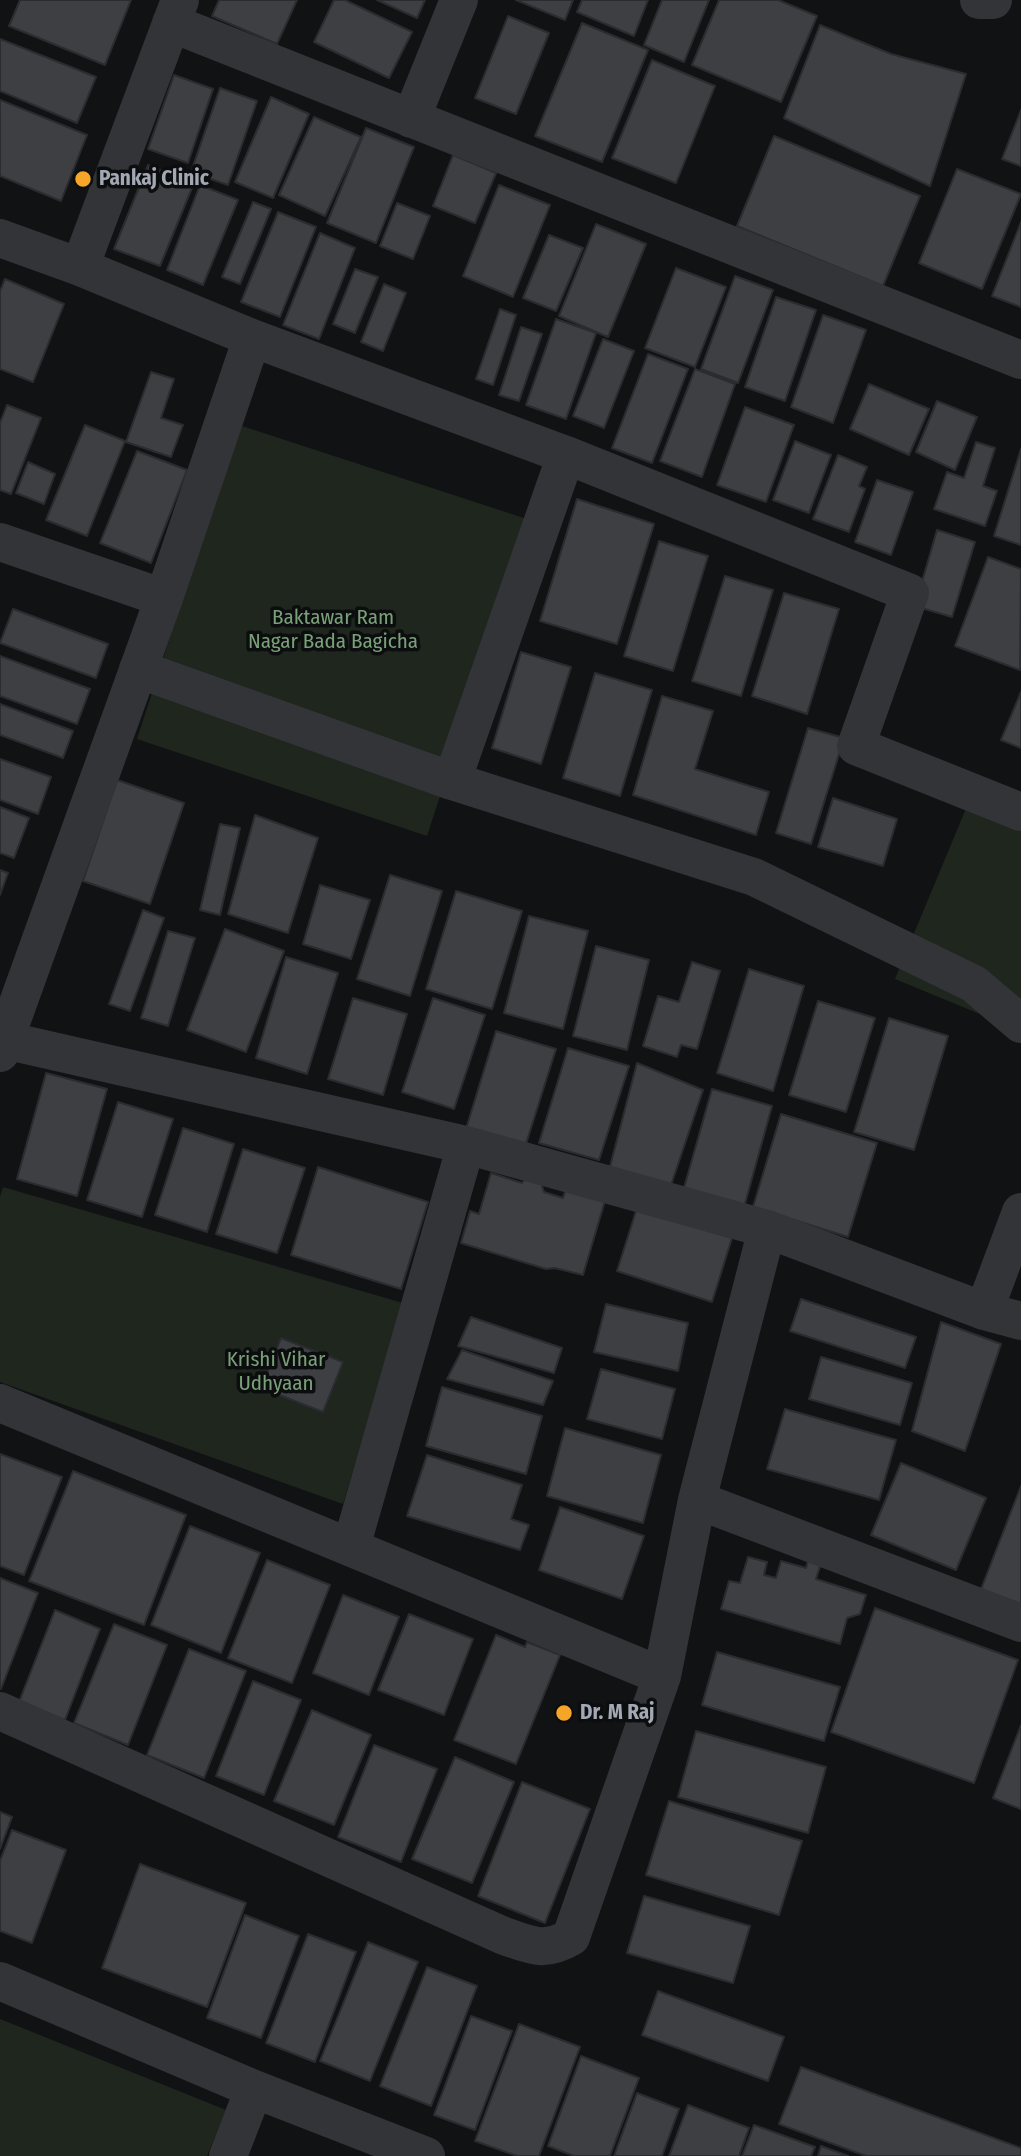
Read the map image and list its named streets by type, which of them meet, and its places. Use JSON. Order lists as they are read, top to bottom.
{
  "parks": ["Baktawar Ram Nagar Bada Bagicha", "Krishi Vihar Udhyaan"],
  "places": ["Pankaj Clinic", "Dr. M Raj"]
}
